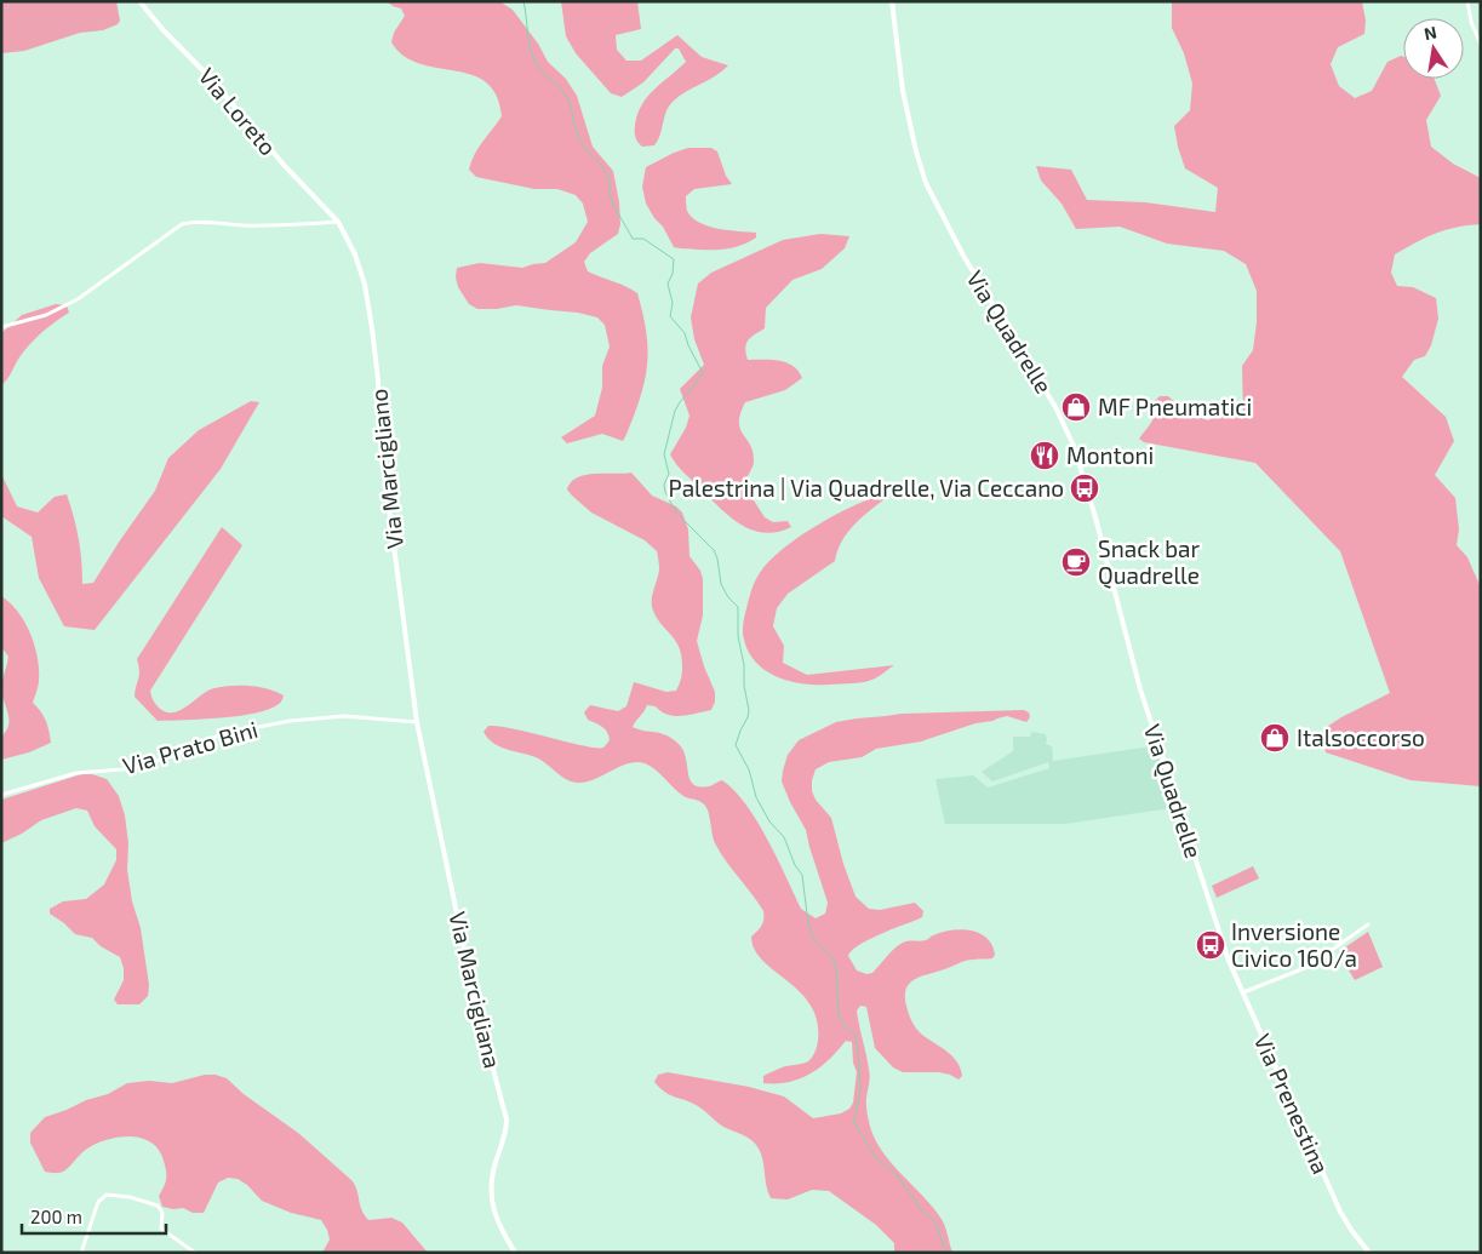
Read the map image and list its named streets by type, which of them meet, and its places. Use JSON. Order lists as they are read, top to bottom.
{
  "streets": {
    "street": [
      "Via Loreto",
      "Via Quadrelle",
      "Via Marcigliano",
      "Via Prato Bini",
      "Via Marcigliana",
      "Via Prenestina"
    ]
  },
  "crossings": [
    ["Via Loreto", "Via Marcigliano"],
    ["Via Quadrelle", "Via Prenestina"],
    ["Via Marcigliano", "Via Prato Bini"],
    ["Via Marcigliano", "Via Marcigliana"],
    ["Via Prato Bini", "Via Marcigliana"]
  ],
  "places": {
    "shop": ["MF Pneumatici", "Italsoccorso"],
    "restaurant": ["Montoni"],
    "bus stop": ["Palestrina | Via Quadrelle, Via Ceccano", "Inversione Civico 160/a"],
    "cafe": ["Snack bar Quadrelle"]
  },
  "scale_bar": "200 m",
  "north": "top"
}
